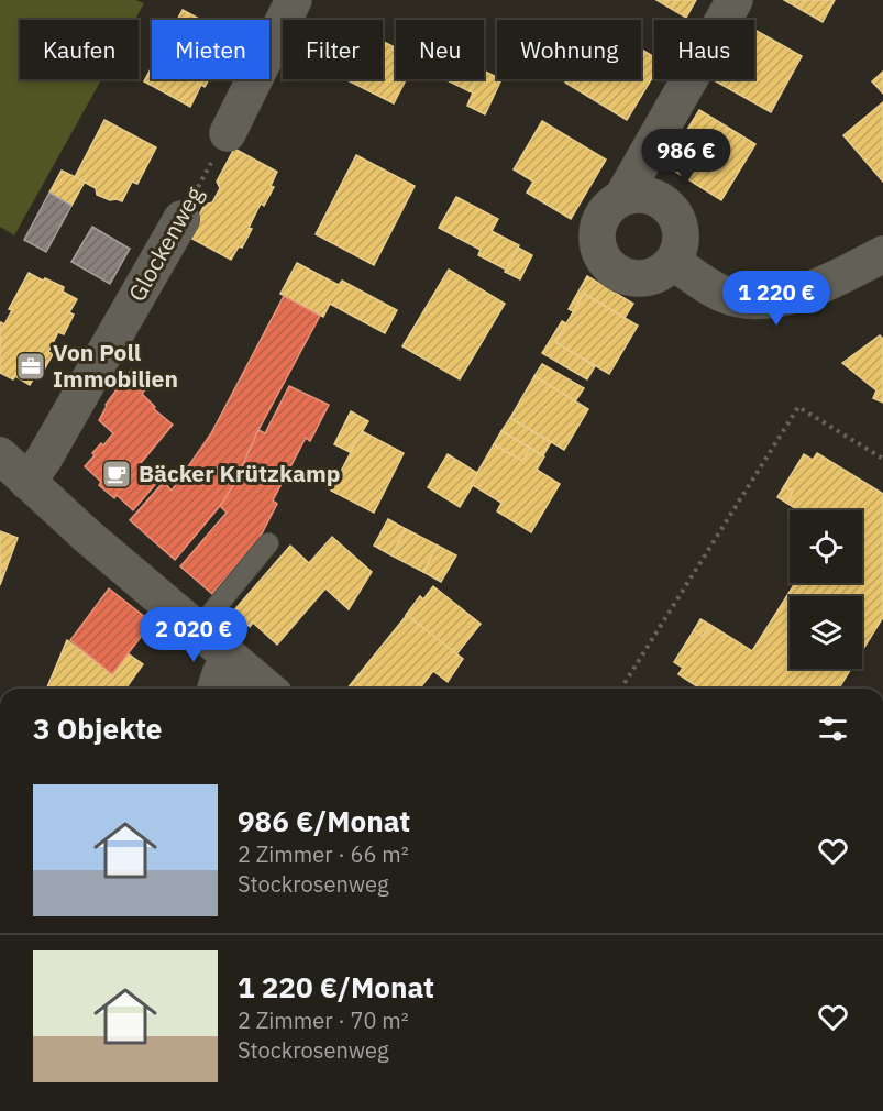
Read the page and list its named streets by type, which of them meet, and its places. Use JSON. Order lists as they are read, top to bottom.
{
  "streets": {
    "street": ["Glockenweg"]
  },
  "places": {
    "office": ["Von Poll Immobilien"],
    "cafe": ["Bäcker Krützkamp"]
  },
  "page": {
    "chip": [
      "Kaufen",
      "Mieten",
      "Filter",
      "Neu",
      "Wohnung",
      "Haus"
    ],
    "price": ["986 €", "1 220 €", "2 020 €"],
    "heading": "3 Objekte",
    "list": [
      {
        "name": "986 €/Monat",
        "note": "2 Zimmer · 66 m² · Stockrosenweg"
      },
      {
        "name": "1 220 €/Monat",
        "note": "2 Zimmer · 70 m² · Stockrosenweg"
      }
    ]
  }
}
